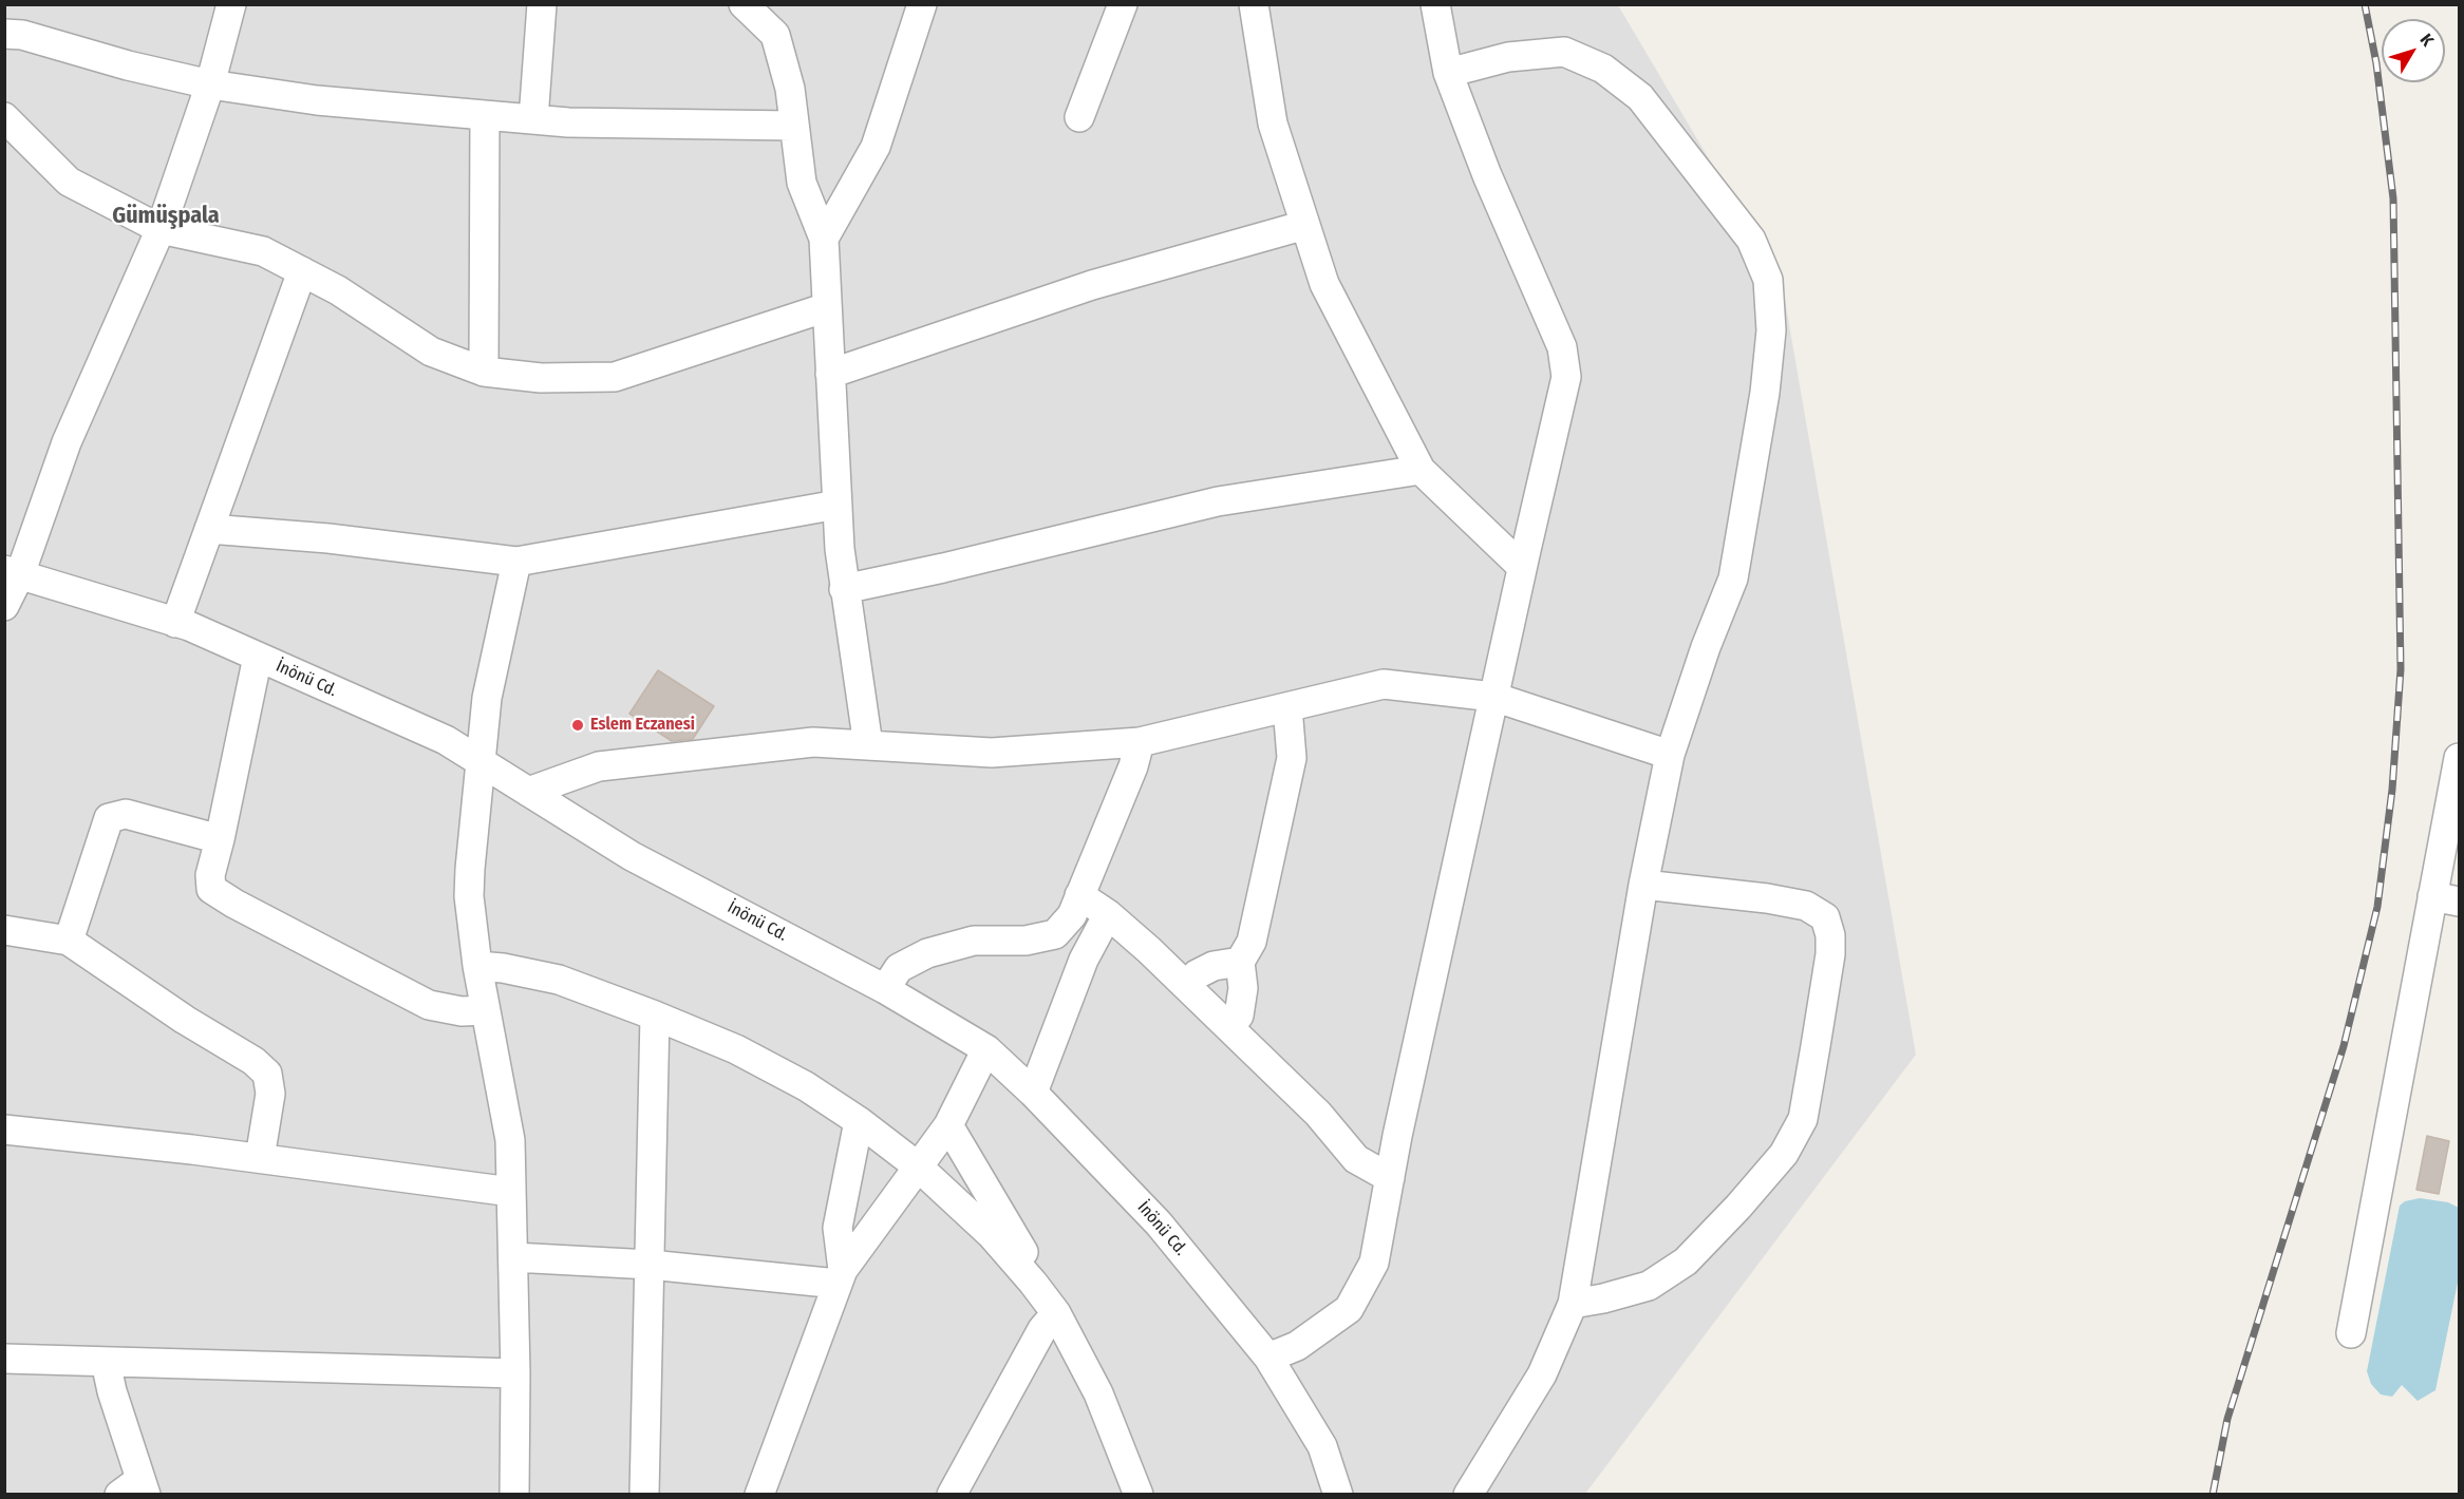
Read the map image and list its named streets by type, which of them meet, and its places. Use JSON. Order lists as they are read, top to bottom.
{
  "streets": {
    "street": ["İnönü Cd."]
  },
  "districts": ["Gümüşpala"],
  "places": ["Eslem Eczanesi"],
  "north": "top right"
}
